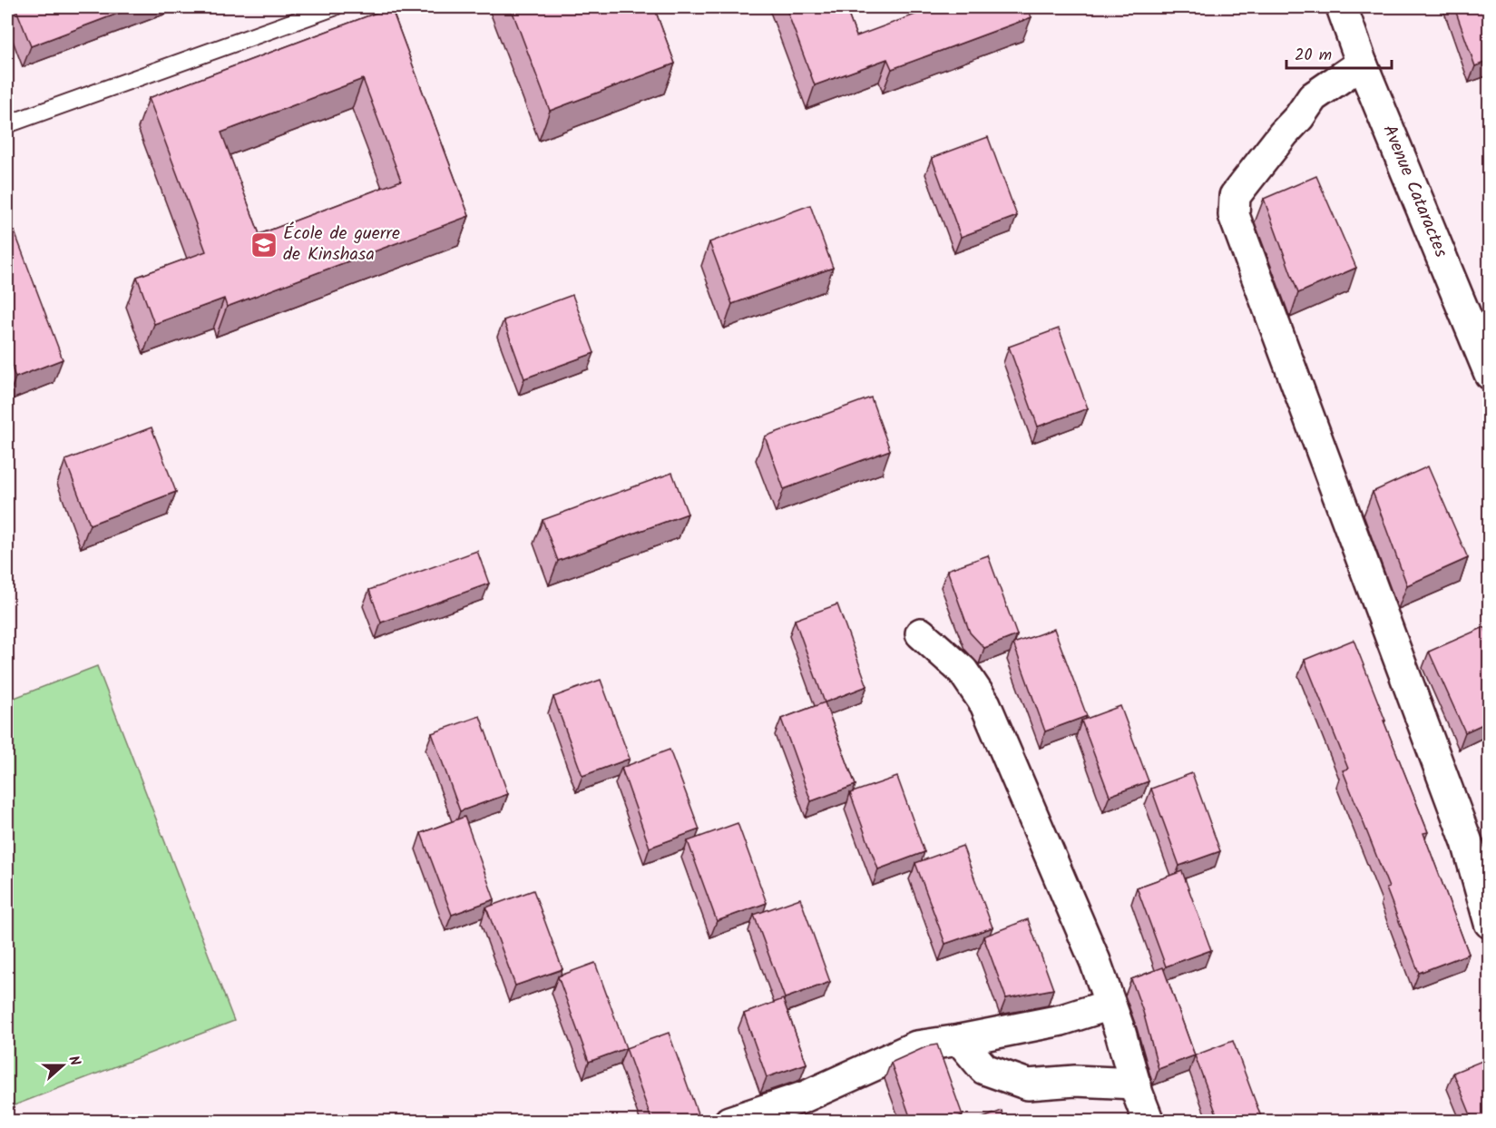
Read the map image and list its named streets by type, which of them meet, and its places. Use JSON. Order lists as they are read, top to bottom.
{
  "streets": {
    "street": ["Avenue Cataractes"]
  },
  "places": {
    "school or university": ["École de guerre de Kinshasa"]
  },
  "scale_bar": "20 m",
  "north": "right"
}
